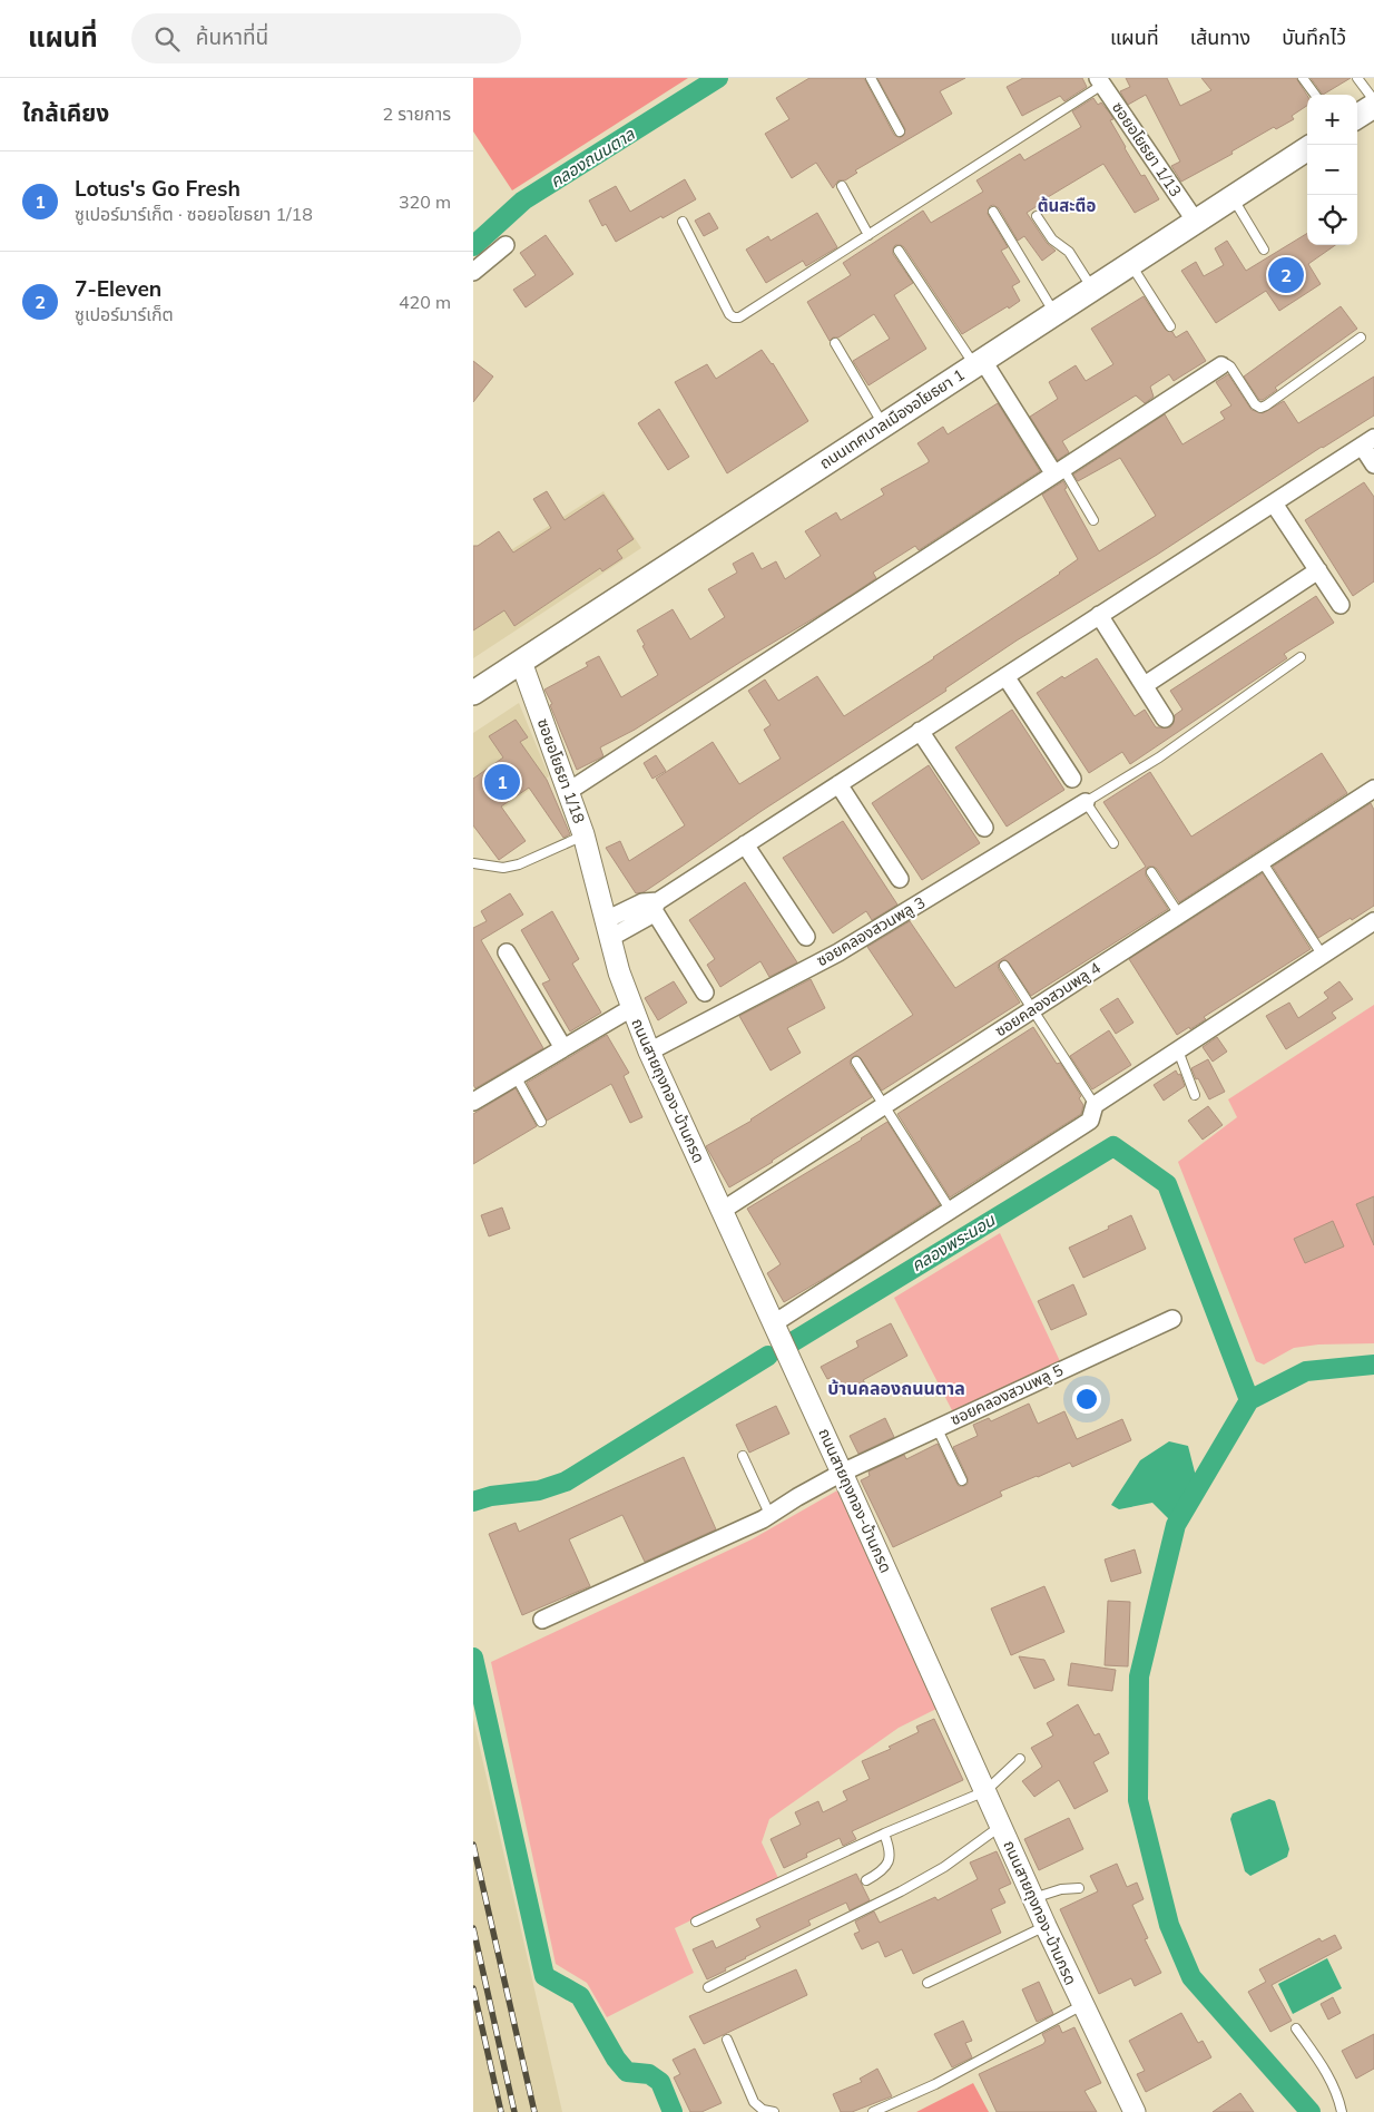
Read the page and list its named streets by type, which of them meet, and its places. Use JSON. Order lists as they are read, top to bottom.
{
  "streets": {
    "main road": ["ถนนเทศบาลเมืองอโยธยา 1"],
    "street": [
      "ซอยอโยธยา 1/13",
      "ซอยอโยธยา 1/18",
      "ซอยคลองสวนพลู 3",
      "ซอยคลองสวนพลู 4",
      "ถนนสายถุงทอง-บ้านกรด",
      "ซอยคลองสวนพลู 5"
    ]
  },
  "crossings": [
    ["ซอยอโยธยา 1/13", "ถนนเทศบาลเมืองอโยธยา 1"],
    ["ถนนเทศบาลเมืองอโยธยา 1", "ซอยอโยธยา 1/18"],
    ["ซอยอโยธยา 1/18", "ถนนสายถุงทอง-บ้านกรด"],
    ["ซอยคลองสวนพลู 3", "ถนนสายถุงทอง-บ้านกรด"],
    ["ซอยคลองสวนพลู 4", "ถนนสายถุงทอง-บ้านกรด"],
    ["ถนนสายถุงทอง-บ้านกรด", "ซอยคลองสวนพลู 5"]
  ],
  "districts": ["ต้นสะตือ", "บ้านคลองถนนตาล"],
  "water": ["คลองถนนตาล", "คลองพระนอน"],
  "page": {
    "header": "แผนที่",
    "search": "ค้นหาที่นี่",
    "nav": ["แผนที่", "เส้นทาง", "บันทึกไว้"],
    "heading": ["ใกล้เคียง", "2 รายการ"],
    "map_buttons": ["+", "−"],
    "list": [
      {
        "mark": "1",
        "name": "Lotus's Go Fresh",
        "note": "ซูเปอร์มาร์เก็ต · ซอยอโยธยา 1/18",
        "value": "320 m"
      },
      {
        "mark": "2",
        "name": "7-Eleven",
        "note": "ซูเปอร์มาร์เก็ต",
        "value": "420 m"
      }
    ],
    "pins": ["2", "1"]
  }
}
